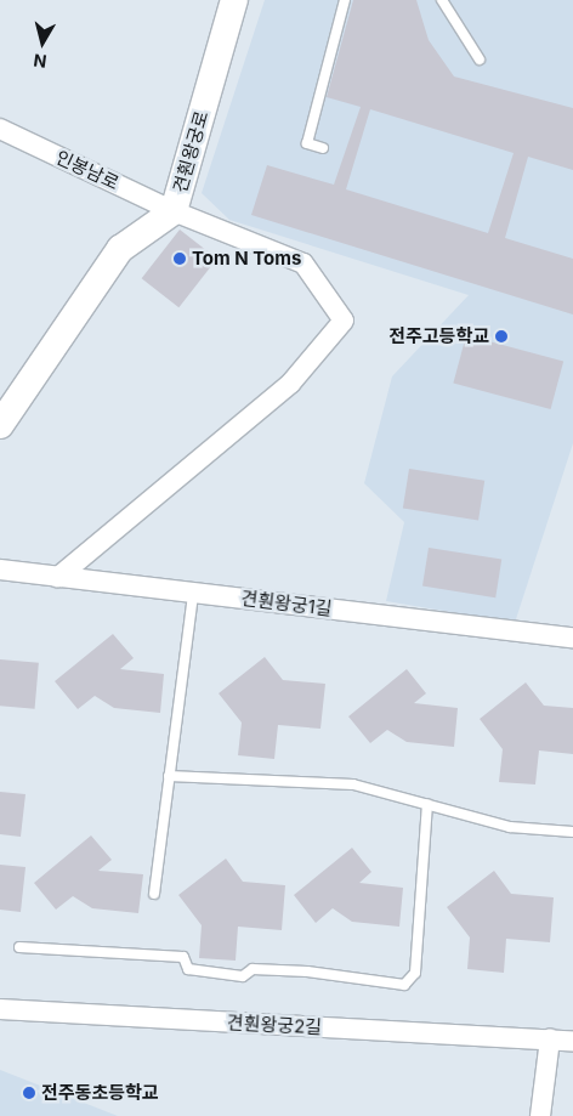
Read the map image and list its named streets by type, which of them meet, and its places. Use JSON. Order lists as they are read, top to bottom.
{
  "streets": {
    "street": [
      "견훤왕궁로",
      "인봉남로",
      "견훤왕궁1길",
      "견훤왕궁2길"
    ]
  },
  "crossings": [
    ["견훤왕궁로", "인봉남로"],
    ["인봉남로", "견훤왕궁1길"]
  ],
  "places": ["Tom N Toms", "전주고등학교", "전주동초등학교"],
  "north": "bottom"
}
